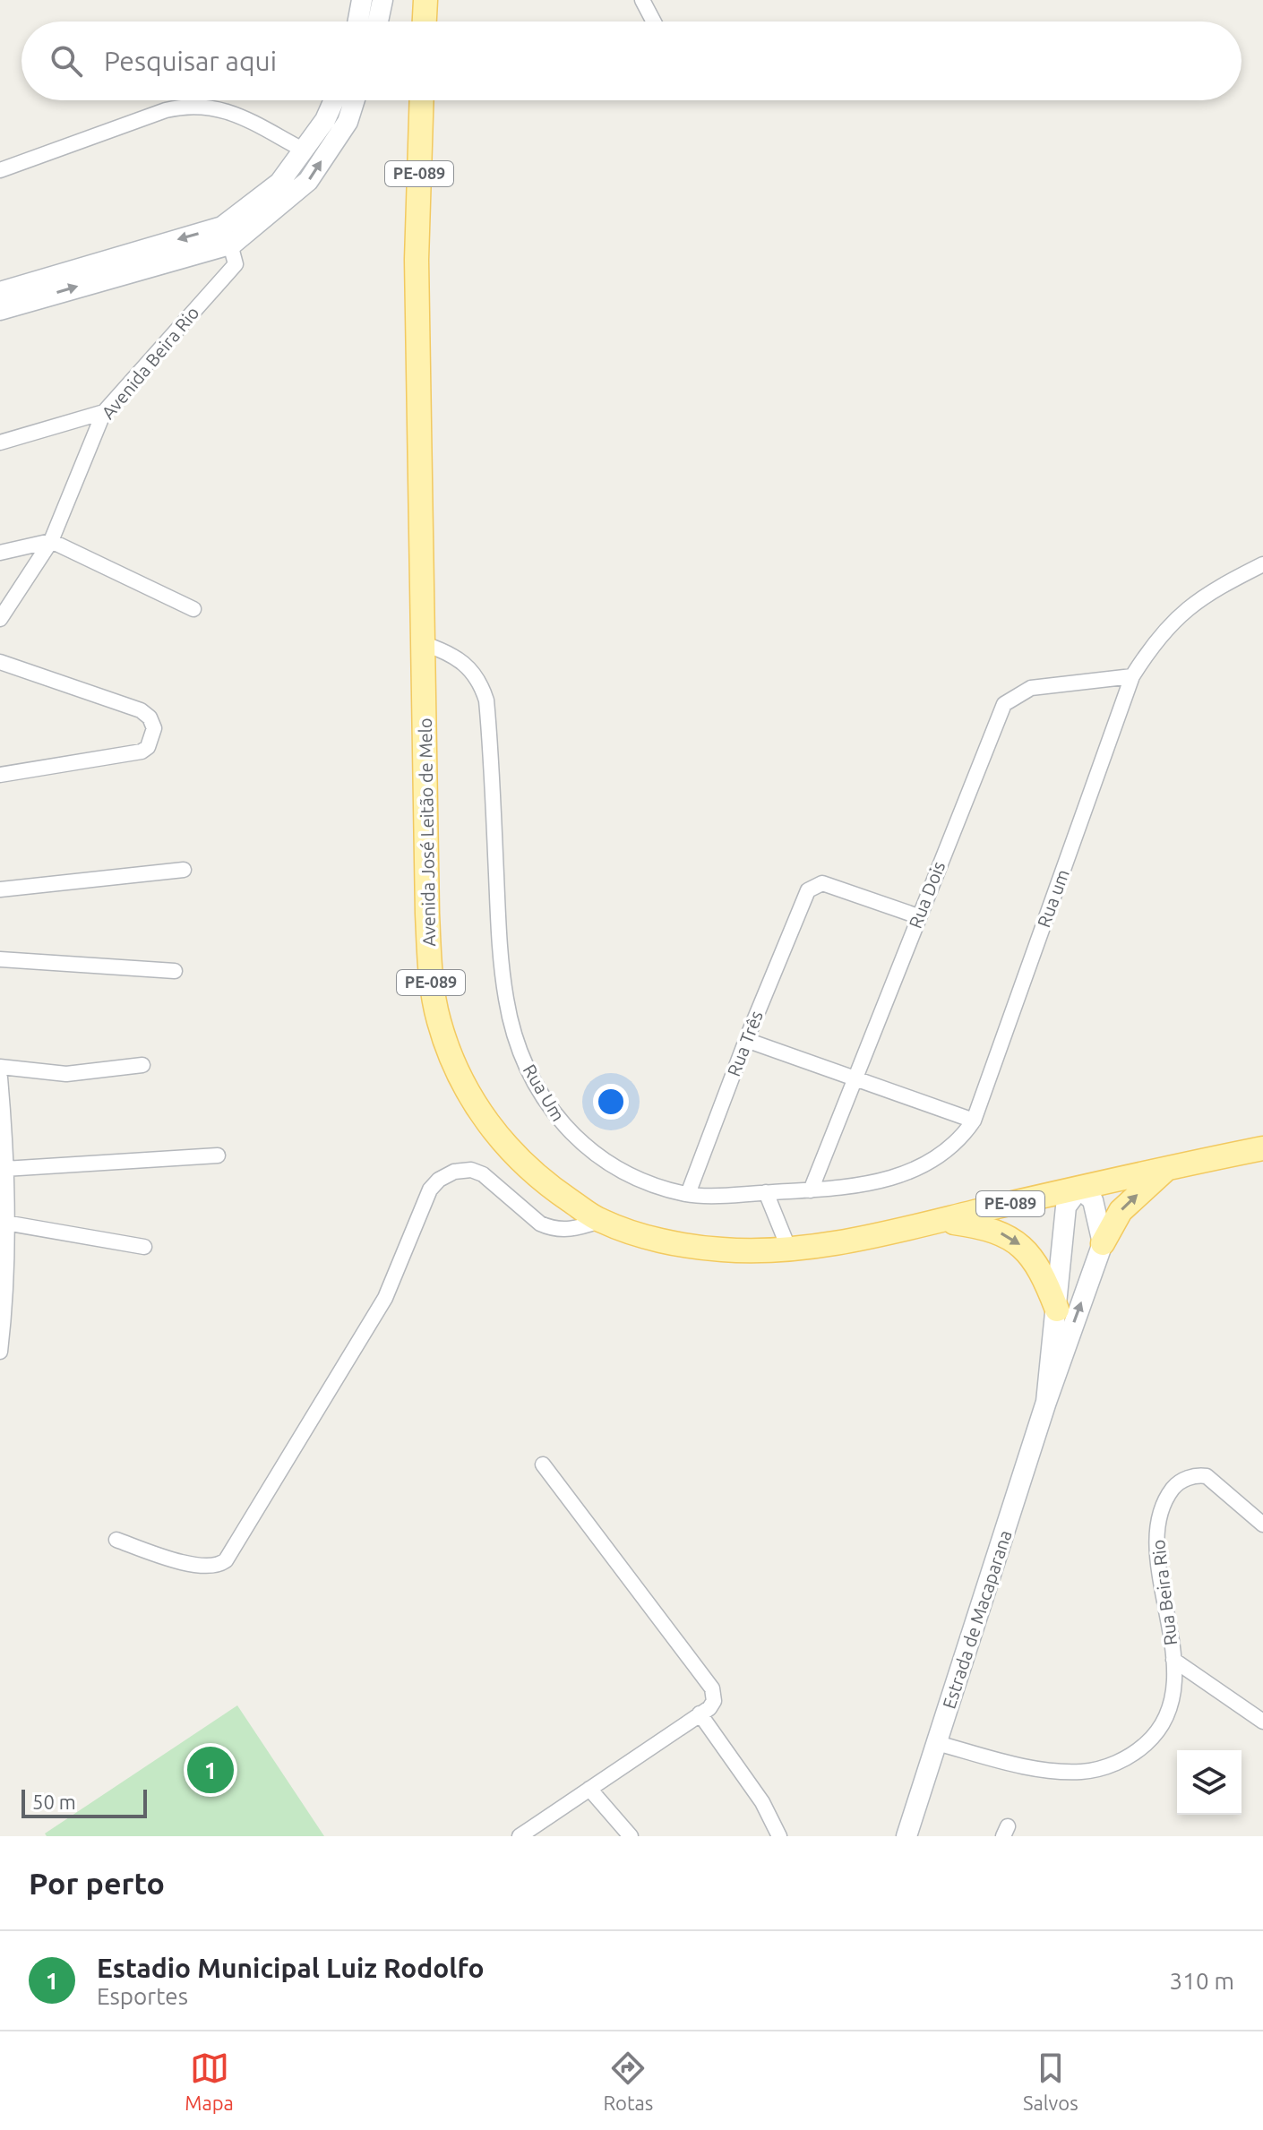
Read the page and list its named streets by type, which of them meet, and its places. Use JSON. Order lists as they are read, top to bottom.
{
  "streets": {
    "main road": ["PE-089", "Avenida José Leitão de Melo"],
    "street": [
      "Avenida Beira Rio",
      "Rua Dois",
      "Rua um",
      "Rua Três",
      "Rua Um",
      "Rua Beira Rio",
      "Estrada de Macaparana"
    ]
  },
  "crossings": [
    ["Avenida José Leitão de Melo", "Rua Um"],
    ["Avenida José Leitão de Melo", "Estrada de Macaparana"],
    ["Rua Dois", "Rua um"],
    ["Rua Dois", "Rua Três"],
    ["Rua Dois", "Rua Um"],
    ["Rua um", "Rua Um"],
    ["Rua Três", "Rua Um"],
    ["Rua Beira Rio", "Estrada de Macaparana"]
  ],
  "scale_bar": "50 m",
  "page": {
    "search": "Pesquisar aqui",
    "pins": "1",
    "scale": "50 m",
    "heading": "Por perto",
    "list": [
      {
        "mark": "1",
        "name": "Estadio Municipal Luiz Rodolfo",
        "note": "Esportes",
        "value": "310 m"
      }
    ],
    "nav": ["Mapa", "Rotas", "Salvos"]
  }
}
